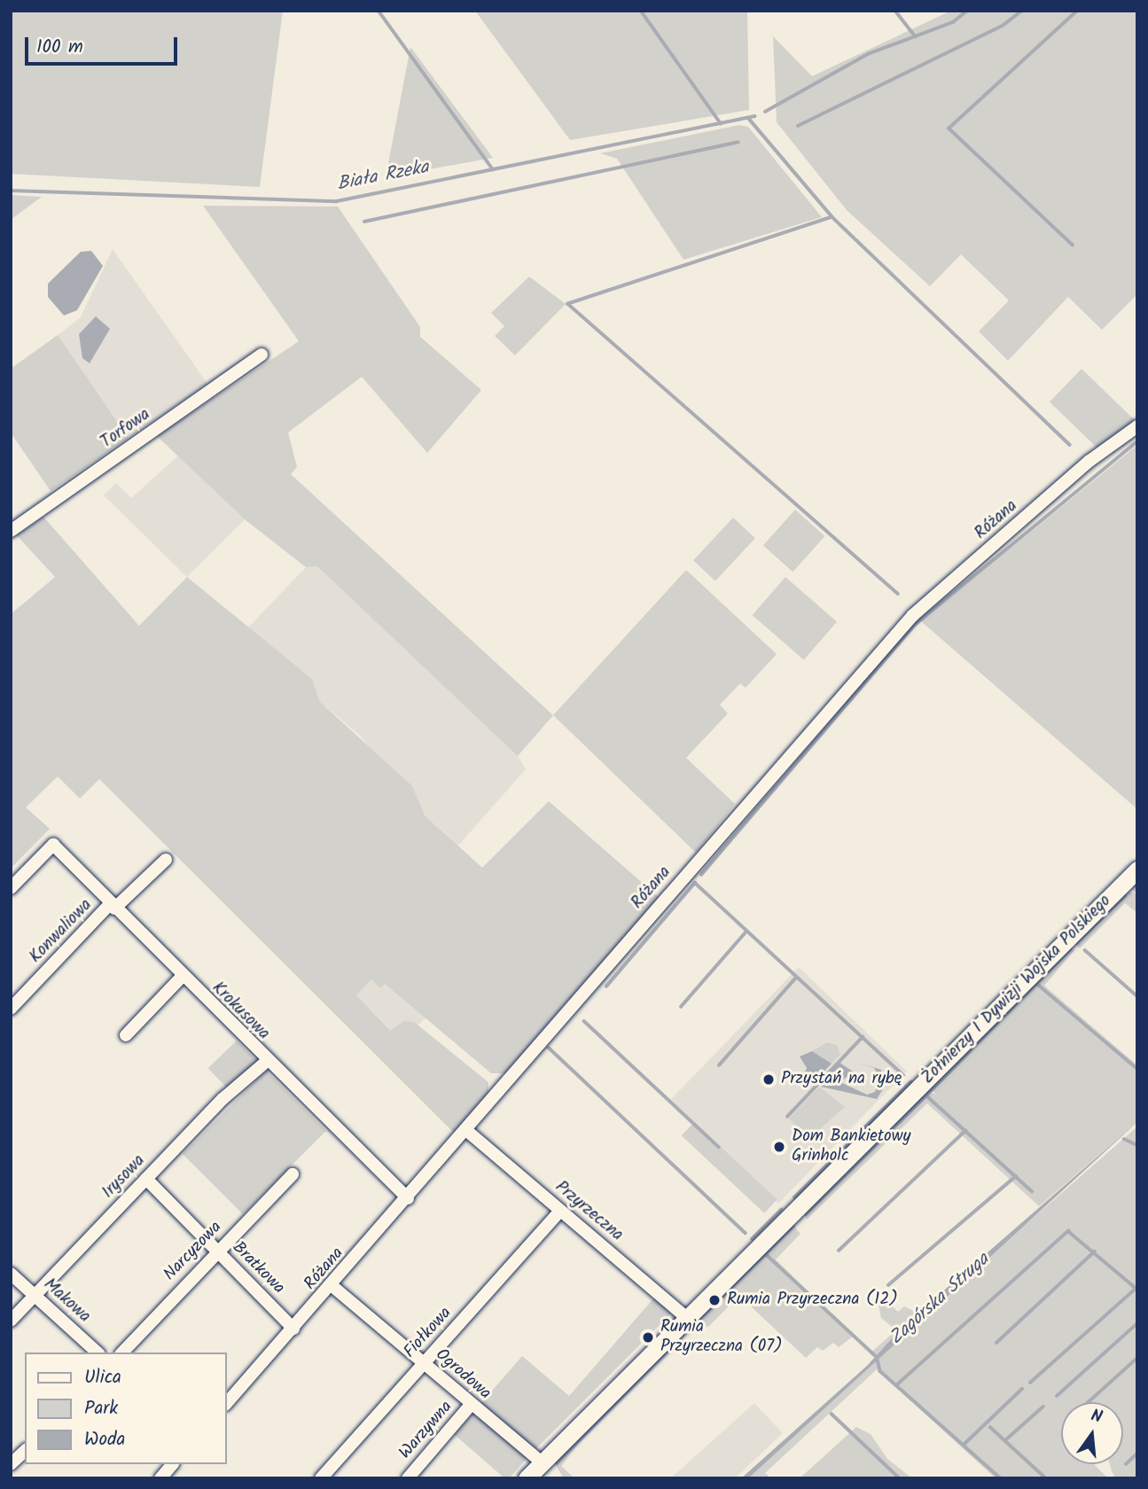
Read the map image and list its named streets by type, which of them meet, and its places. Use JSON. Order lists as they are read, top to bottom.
{
  "streets": {
    "street": [
      "Torfowa",
      "Różana",
      "Konwaliowa",
      "Żołnierzy I Dywizji Wojska Polskiego",
      "Krokusowa",
      "Irysowa",
      "Przyrzeczna",
      "Narcyzowa",
      "Bratkowa",
      "Makowa",
      "Fiołkowa",
      "Ogrodowa",
      "Warzywna"
    ]
  },
  "crossings": [
    ["Różana", "Krokusowa"],
    ["Różana", "Przyrzeczna"],
    ["Różana", "Bratkowa"],
    ["Różana", "Ogrodowa"],
    ["Konwaliowa", "Krokusowa"],
    ["Żołnierzy I Dywizji Wojska Polskiego", "Przyrzeczna"],
    ["Żołnierzy I Dywizji Wojska Polskiego", "Ogrodowa"],
    ["Krokusowa", "Irysowa"],
    ["Irysowa", "Bratkowa"],
    ["Irysowa", "Makowa"],
    ["Przyrzeczna", "Fiołkowa"],
    ["Narcyzowa", "Bratkowa"],
    ["Fiołkowa", "Ogrodowa"],
    ["Ogrodowa", "Warzywna"]
  ],
  "water": ["Biała Rzeka", "Zagórska Struga"],
  "places": [
    "Przystań na rybę",
    "Dom Bankietowy Grinholc",
    "Rumia Przyrzeczna (12)",
    "Rumia Przyrzeczna (07)"
  ],
  "legend": ["Ulica", "Park", "Woda"],
  "scale_bar": "100 m",
  "north": "top"
}
